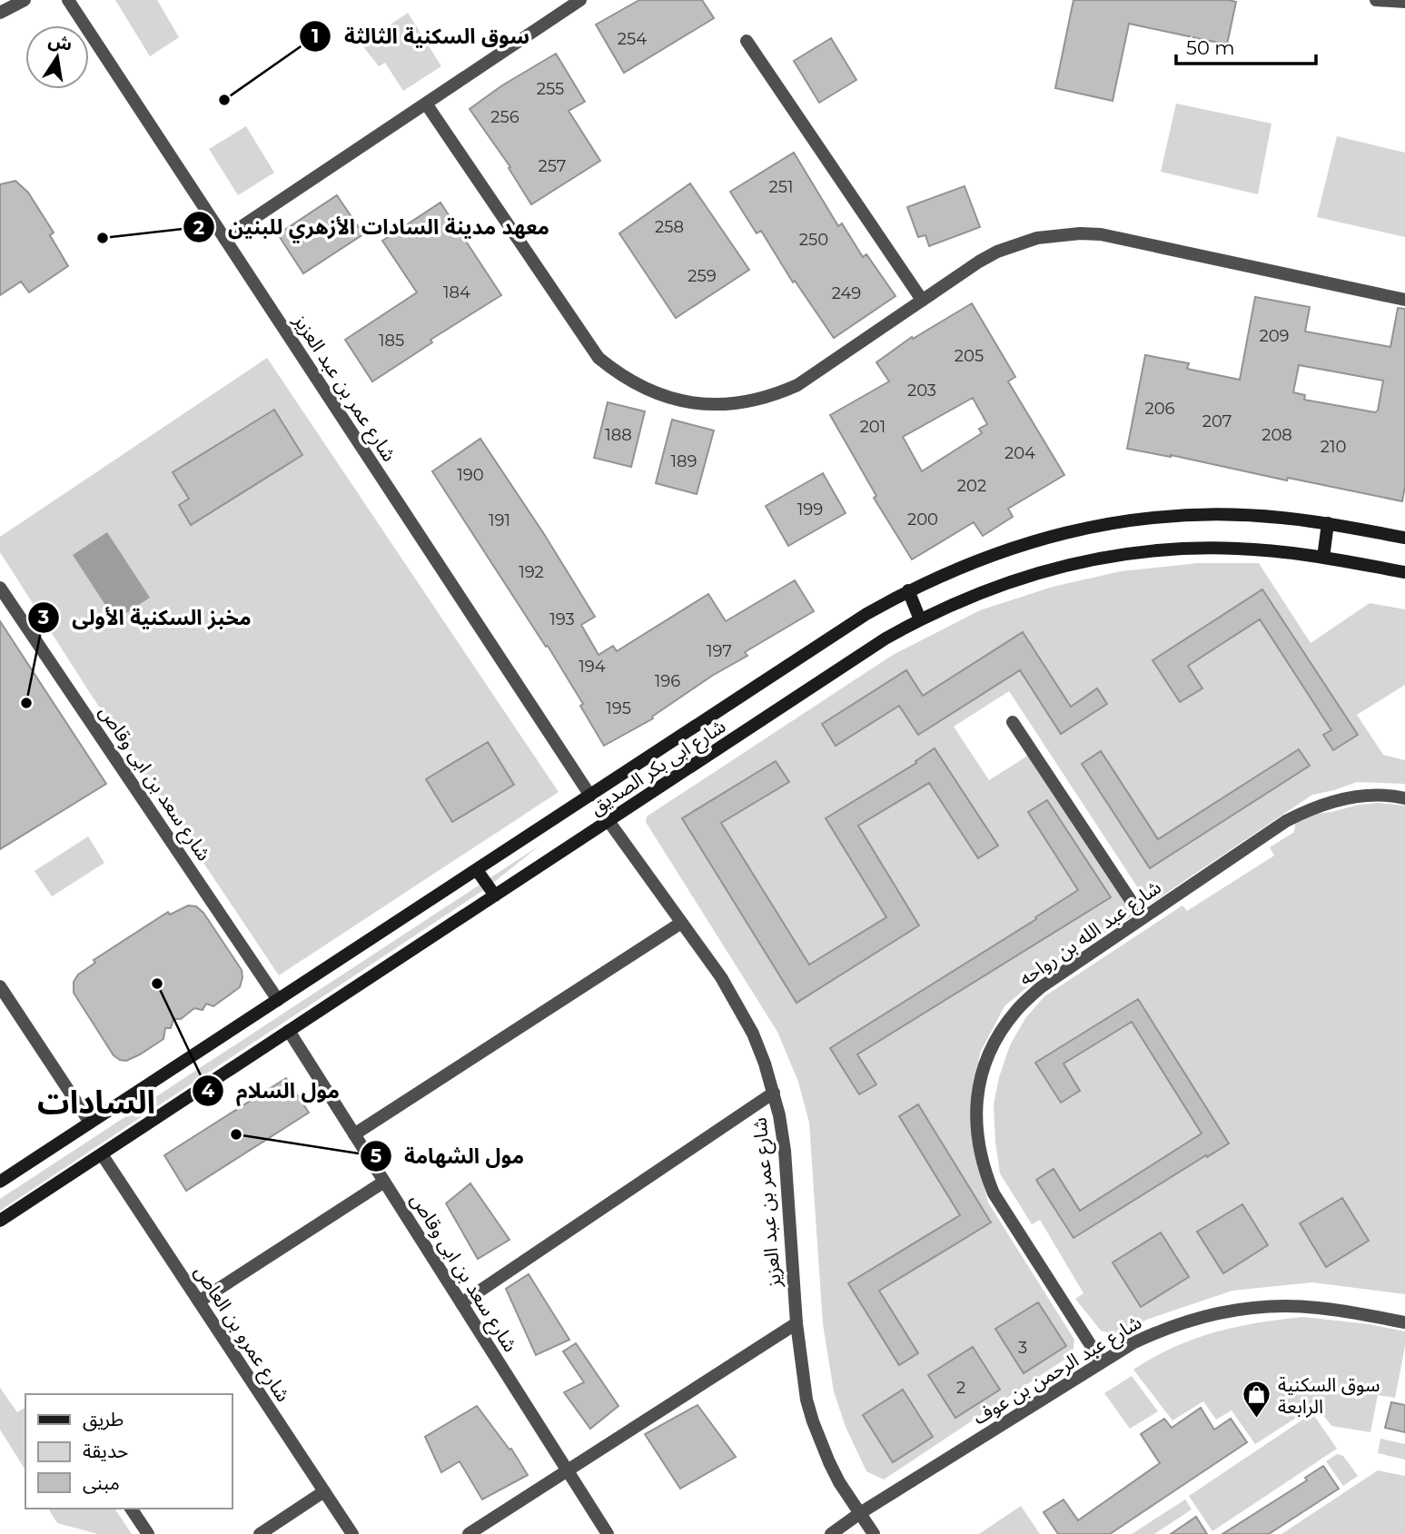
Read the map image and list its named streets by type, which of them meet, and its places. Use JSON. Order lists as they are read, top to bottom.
{
  "streets": {
    "main road": ["شارع ابى بكر الصديق"],
    "street": [
      "شارع عمر بن عبد العزيز",
      "شارع سعد بن ابى وقاص",
      "شارع عبد الله بن رواحه",
      "شارع عمرو بن العاص",
      "شارع عبد الرحمن بن عوف"
    ]
  },
  "crossings": [
    ["شارع عمر بن عبد العزيز", "شارع ابى بكر الصديق"],
    ["شارع عمر بن عبد العزيز", "شارع عبد الرحمن بن عوف"],
    ["شارع ابى بكر الصديق", "شارع سعد بن ابى وقاص"],
    ["شارع ابى بكر الصديق", "شارع عمرو بن العاص"],
    ["شارع عبد الله بن رواحه", "شارع عبد الرحمن بن عوف"]
  ],
  "districts": ["السادات"],
  "places": {
    "other": [
      "سوق السكنية الثالثة",
      "معهد مدينة السادات الأزهري للبنين",
      "مخبز السكنية الأولى",
      "مول السلام",
      "مول الشهامة"
    ],
    "shop": ["سوق السكنية الرابعة"]
  },
  "house_numbers": [
    "254",
    "255",
    "256",
    "257",
    "251",
    "258",
    "250",
    "259",
    "184",
    "249",
    "209",
    "185",
    "205",
    "203",
    "206",
    "207",
    "201",
    "188",
    "208",
    "210",
    "204",
    "189",
    "190",
    "202",
    "199",
    "200",
    "191",
    "192",
    "193",
    "197",
    "194",
    "196",
    "195",
    "3",
    "2"
  ],
  "legend": ["طريق", "حديقة", "مبنى"],
  "scale_bar": "50 m",
  "north": "top"
}
